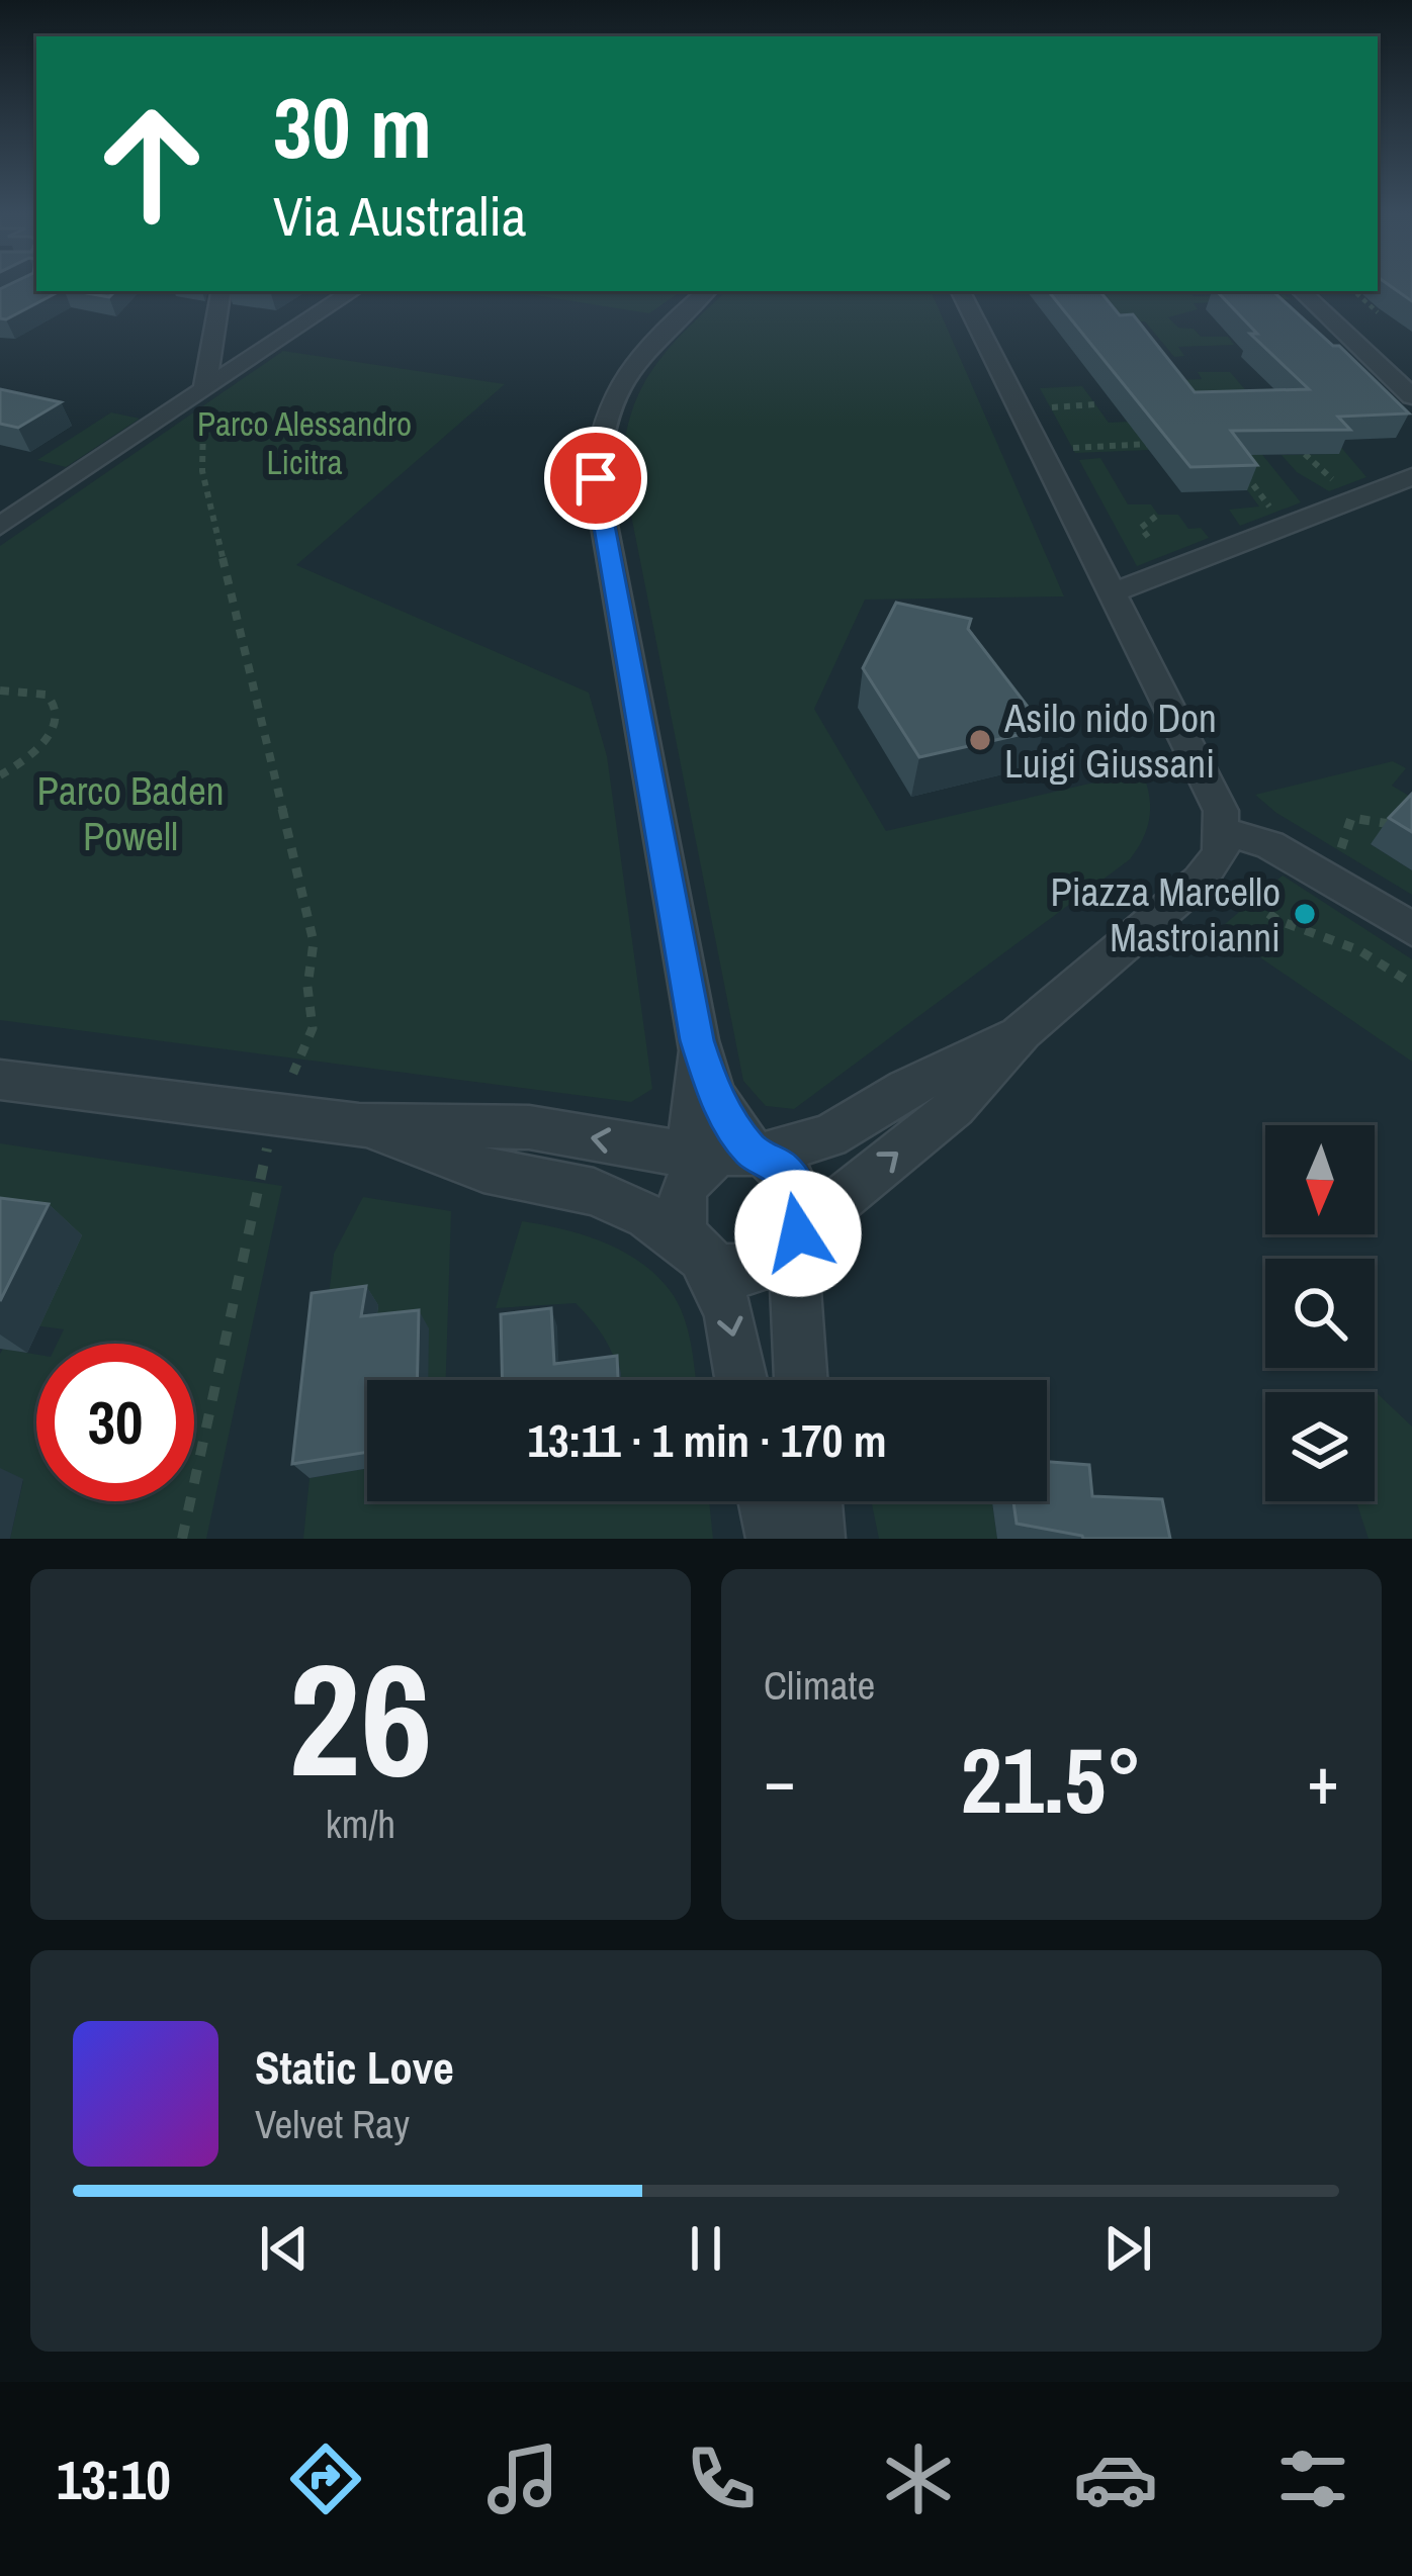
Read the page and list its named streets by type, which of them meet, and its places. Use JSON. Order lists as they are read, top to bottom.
{
  "parks": ["Parco Alessandro Licitra", "Parco Baden Powell"],
  "places": ["Asilo nido Don Luigi Giussani", "Piazza Marcello Mastroianni"],
  "north": "bottom",
  "page": {
    "turn": ["30 m", "Via Australia"],
    "limit": "30",
    "trip": "13:11 · 1 min · 170 m",
    "tile": [
      ["26", "km/h"],
      "Climate"
    ],
    "heat": ["−", "21.5°", "+"],
    "song": ["Static Love", "Velvet Ray"],
    "tabs": "13:10"
  }
}
